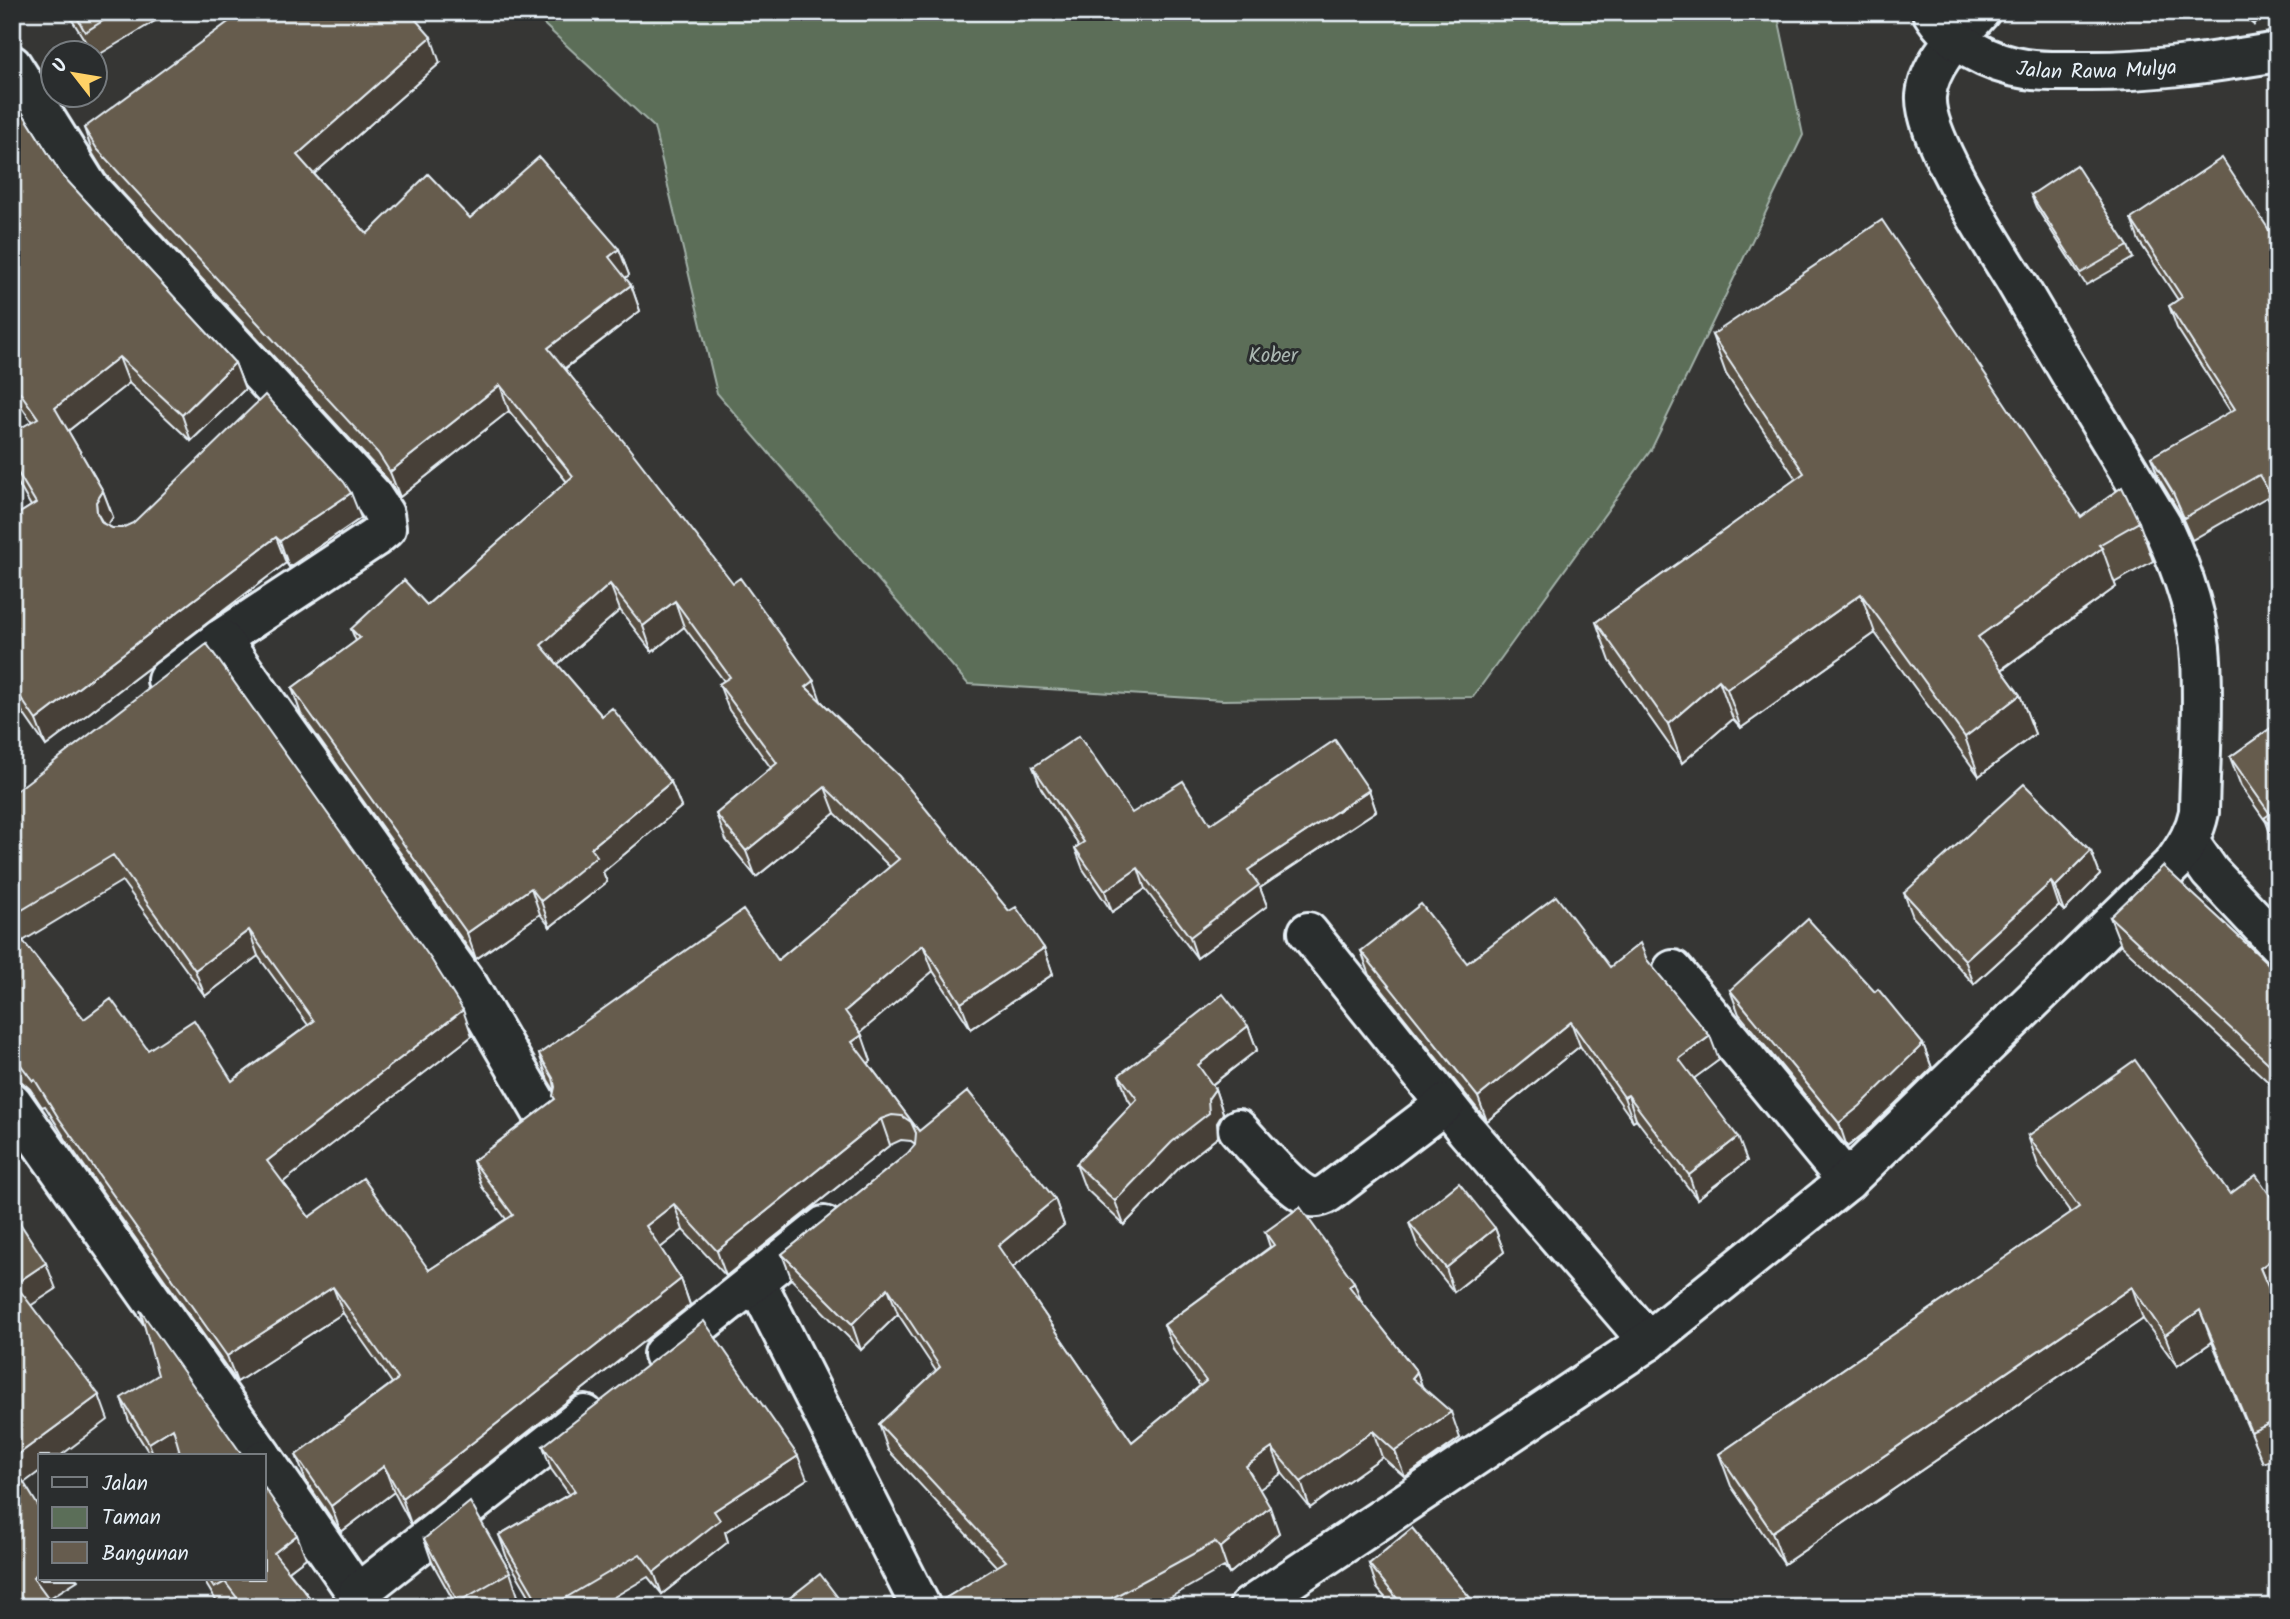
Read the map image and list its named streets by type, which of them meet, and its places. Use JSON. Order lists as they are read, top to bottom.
{
  "streets": {
    "street": ["Jalan Rawa Mulya"]
  },
  "parks": ["Kober"],
  "legend": ["Jalan", "Taman", "Bangunan"],
  "north": "top left"
}
